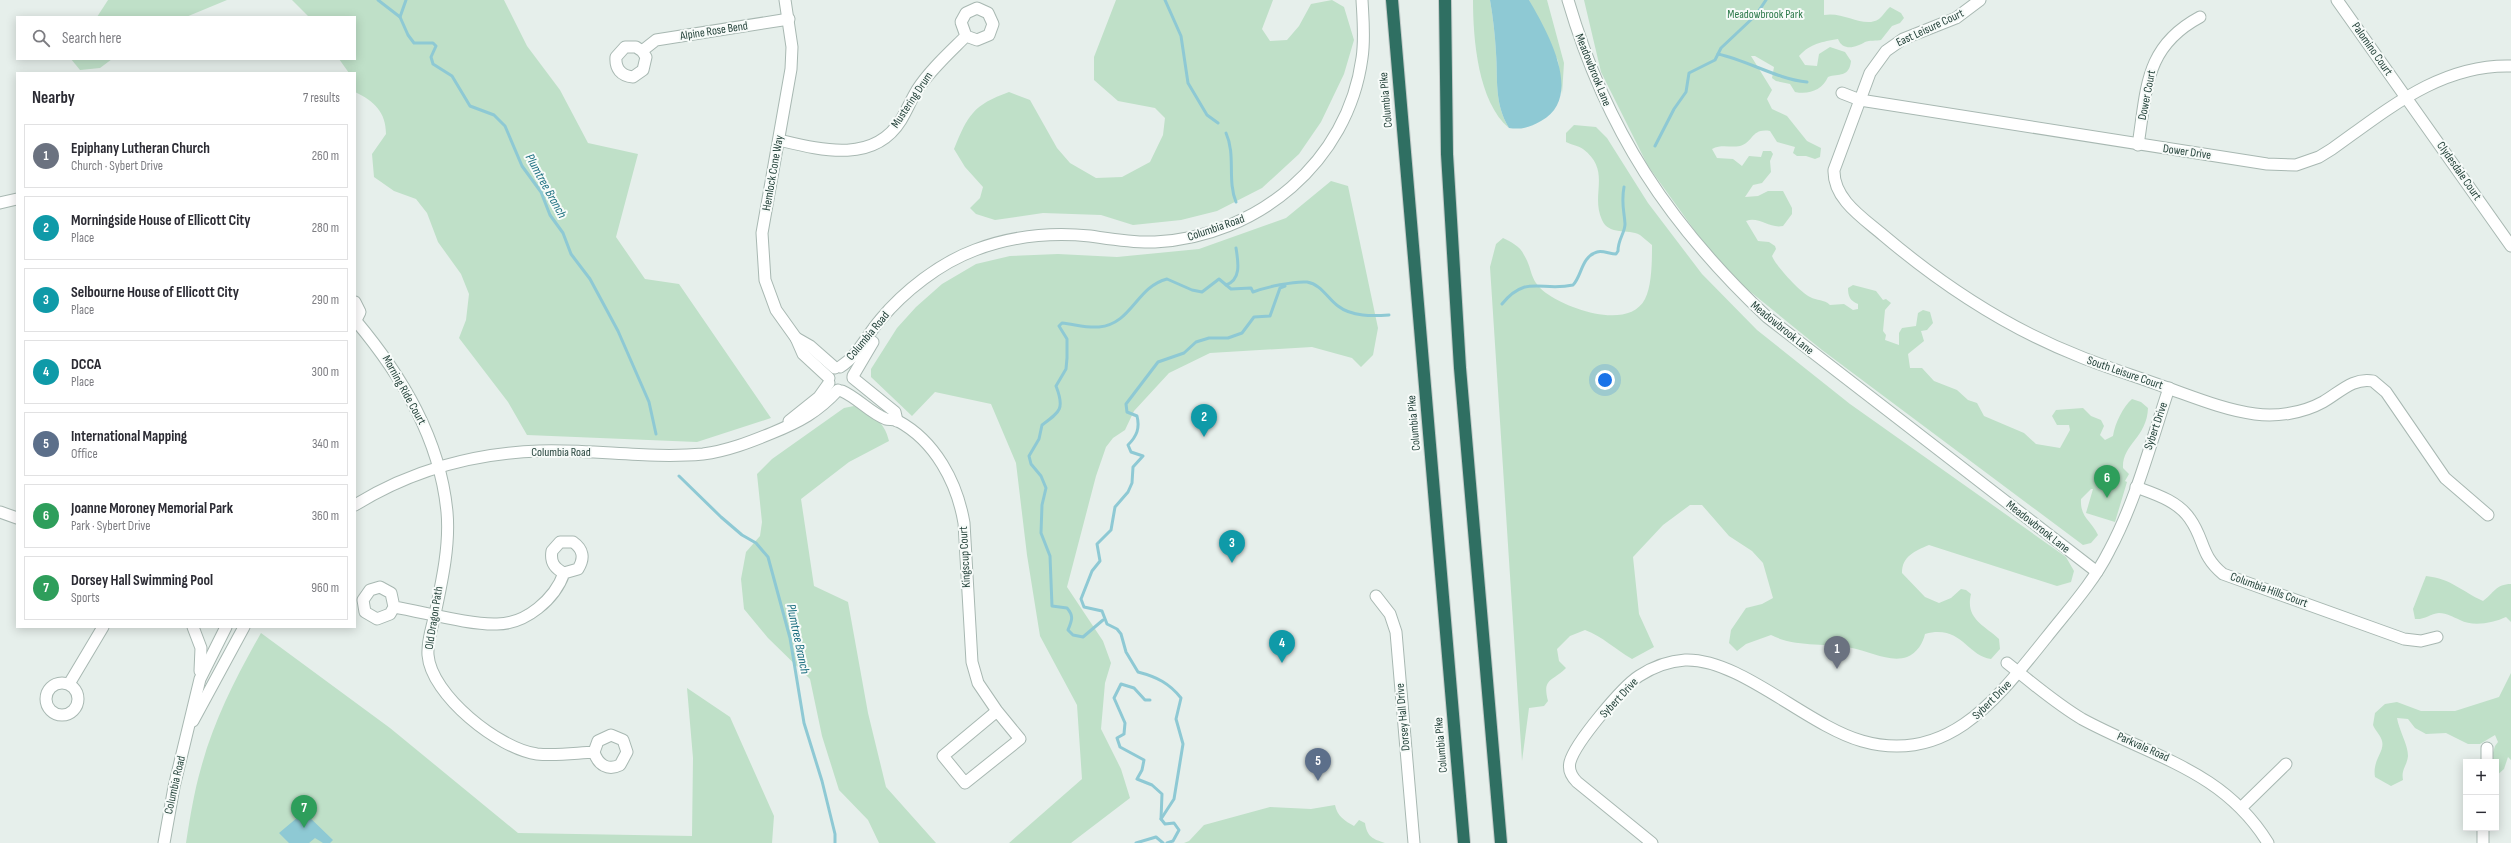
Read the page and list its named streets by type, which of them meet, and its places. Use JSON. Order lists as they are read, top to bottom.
{
  "streets": {
    "highway": ["Columbia Pike"],
    "street": [
      "East Leisure Court",
      "Alpine Rose Bend",
      "Palomino Court",
      "Meadowbrook Lane",
      "Dower Court",
      "Mustering Drum",
      "Dower Drive",
      "Clydesdale Court",
      "Hemlock Cone Way",
      "Columbia Road",
      "South Leisure Court",
      "Morning Ride Court",
      "Sybert Drive",
      "Kingscup Court",
      "Columbia Hills Court",
      "Old Dragon Path",
      "Dorsey Hall Drive",
      "Parkvale Road"
    ]
  },
  "crossings": [
    ["East Leisure Court", "Dower Drive"],
    ["East Leisure Court", "South Leisure Court"],
    ["Alpine Rose Bend", "Hemlock Cone Way"],
    ["Palomino Court", "Dower Drive"],
    ["Palomino Court", "Clydesdale Court"],
    ["Meadowbrook Lane", "Sybert Drive"],
    ["Dower Court", "Dower Drive"],
    ["Mustering Drum", "Hemlock Cone Way"],
    ["Dower Drive", "Clydesdale Court"],
    ["Dower Drive", "South Leisure Court"],
    ["Hemlock Cone Way", "Columbia Road"],
    ["Hemlock Cone Way", "Kingscup Court"],
    ["Columbia Road", "Morning Ride Court"],
    ["Columbia Road", "Kingscup Court"],
    ["Columbia Road", "Old Dragon Path"],
    ["South Leisure Court", "Sybert Drive"],
    ["Morning Ride Court", "Old Dragon Path"],
    ["Sybert Drive", "Columbia Hills Court"],
    ["Sybert Drive", "Parkvale Road"]
  ],
  "water": ["Plumtree Branch"],
  "parks": ["Meadowbrook Park"],
  "page": {
    "search": "Search here",
    "heading": ["Nearby", "7 results"],
    "list": [
      {
        "mark": "1",
        "name": "Epiphany Lutheran Church",
        "note": "Church · Sybert Drive",
        "value": "260 m"
      },
      {
        "mark": "2",
        "name": "Morningside House of Ellicott City",
        "note": "Place",
        "value": "280 m"
      },
      {
        "mark": "3",
        "name": "Selbourne House of Ellicott City",
        "note": "Place",
        "value": "290 m"
      },
      {
        "mark": "4",
        "name": "DCCA",
        "note": "Place",
        "value": "300 m"
      },
      {
        "mark": "5",
        "name": "International Mapping",
        "note": "Office",
        "value": "340 m"
      },
      {
        "mark": "6",
        "name": "Joanne Moroney Memorial Park",
        "note": "Park · Sybert Drive",
        "value": "360 m"
      },
      {
        "mark": "7",
        "name": "Dorsey Hall Swimming Pool",
        "note": "Sports",
        "value": "960 m"
      }
    ],
    "pins": [
      "2",
      "6",
      "3",
      "4",
      "1",
      "5",
      "7"
    ],
    "map_buttons": ["+", "−"]
  }
}
